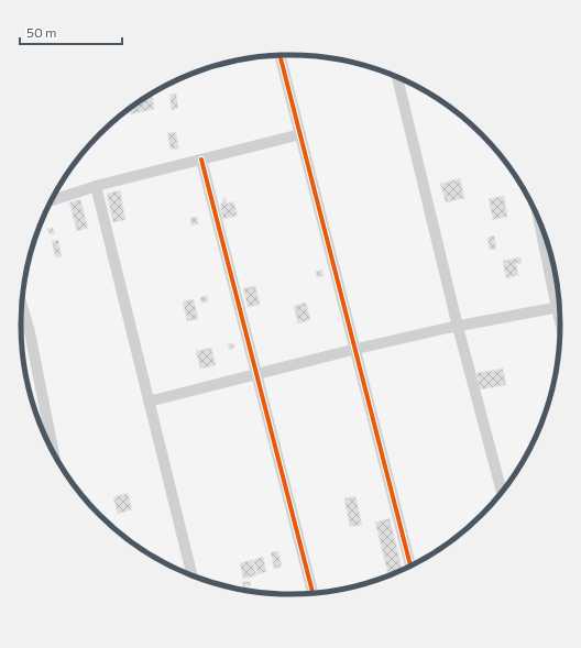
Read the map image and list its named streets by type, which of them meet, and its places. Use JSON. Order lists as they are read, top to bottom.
{
  "scale_bar": "50 m"
}
